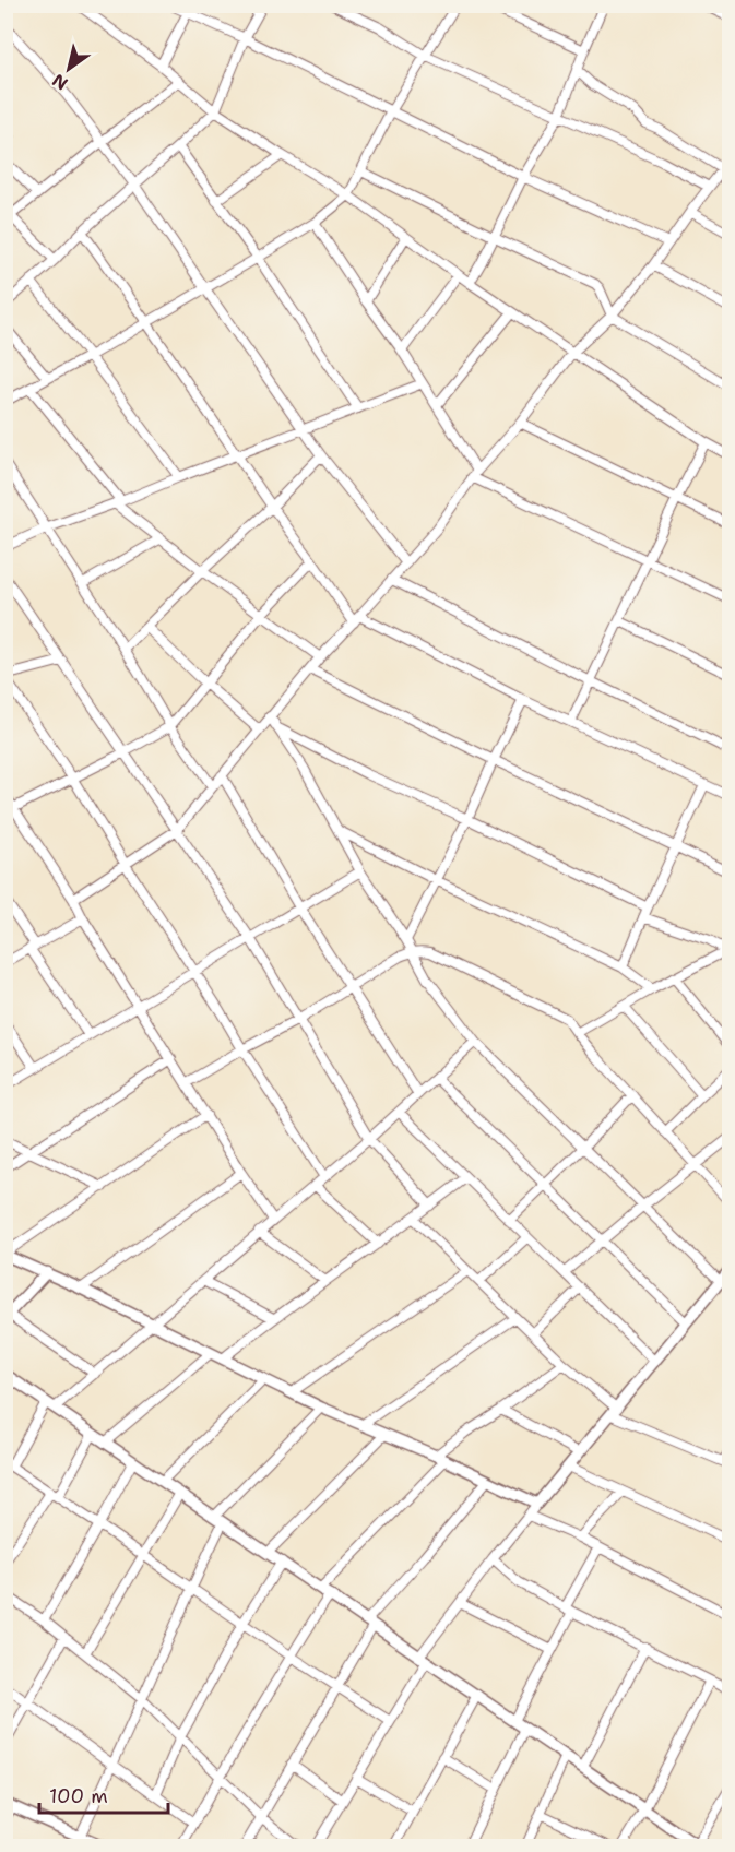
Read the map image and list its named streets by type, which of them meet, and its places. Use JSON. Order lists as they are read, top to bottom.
{
  "scale_bar": "100 m",
  "north": "bottom left"
}
